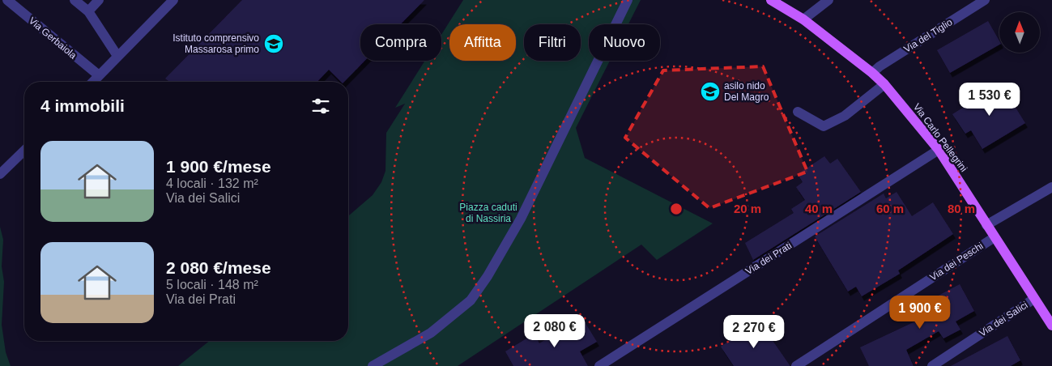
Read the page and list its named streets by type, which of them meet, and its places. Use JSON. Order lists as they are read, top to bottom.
{
  "streets": {
    "main road": ["Via Carlo Pellegrini"],
    "street": [
      "Via del Tiglio",
      "Via Gerbaiola",
      "Via dei Prati",
      "Via dei Peschi",
      "Via dei Salici"
    ]
  },
  "crossings": [
    ["Via del Tiglio", "Via Carlo Pellegrini"],
    ["Via Carlo Pellegrini", "Via dei Prati"],
    ["Via Carlo Pellegrini", "Via dei Peschi"],
    ["Via Carlo Pellegrini", "Via dei Salici"]
  ],
  "parks": ["Piazza caduti di Nassiria"],
  "places": {
    "school or university": ["Istituto comprensivo Massarosa primo", "asilo nido Del Magro"]
  },
  "north": "top",
  "page": {
    "chip": [
      "Compra",
      "Affitta",
      "Filtri",
      "Nuovo"
    ],
    "heading": "4 immobili",
    "price": [
      "1 530 €",
      "1 900 €",
      "2 080 €",
      "2 270 €"
    ],
    "list": [
      {
        "name": "1 900 €/mese",
        "note": "4 locali · 132 m² · Via dei Salici"
      },
      {
        "name": "2 080 €/mese",
        "note": "5 locali · 148 m² · Via dei Prati"
      }
    ]
  },
  "rings": [
    "20 m",
    "40 m",
    "60 m",
    "80 m"
  ]
}
